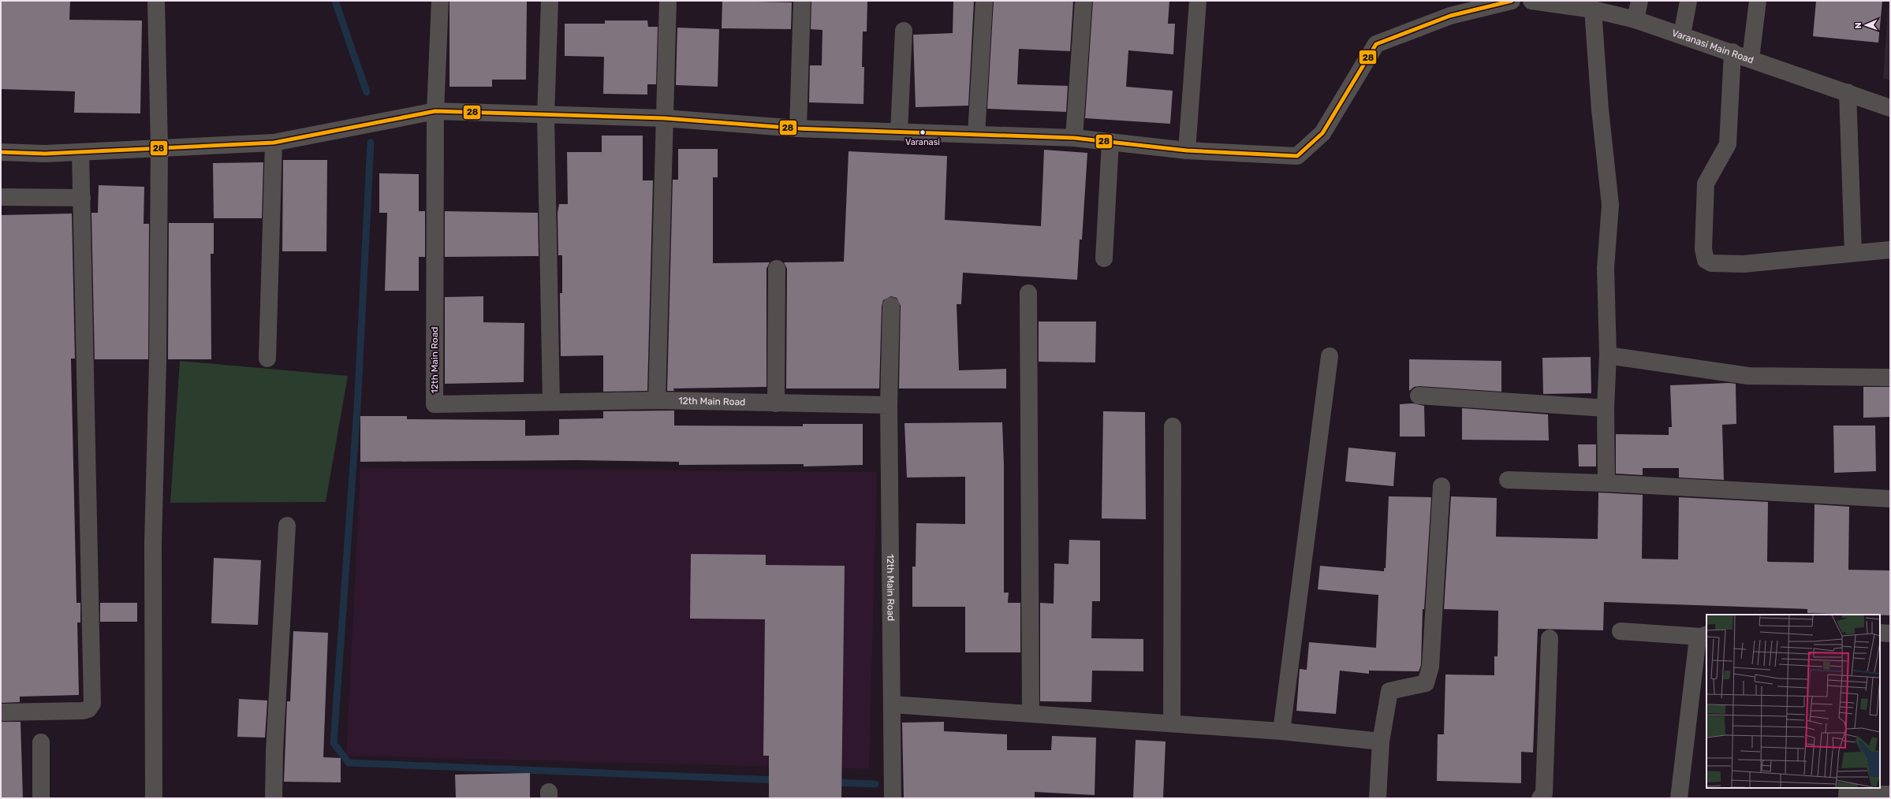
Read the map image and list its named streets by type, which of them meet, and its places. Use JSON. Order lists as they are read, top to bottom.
{
  "streets": {
    "street": ["Varanasi Main Road", "12th Main Road"]
  },
  "places": ["Varanasi"],
  "lines": ["transit line 28"],
  "north": "left"
}
